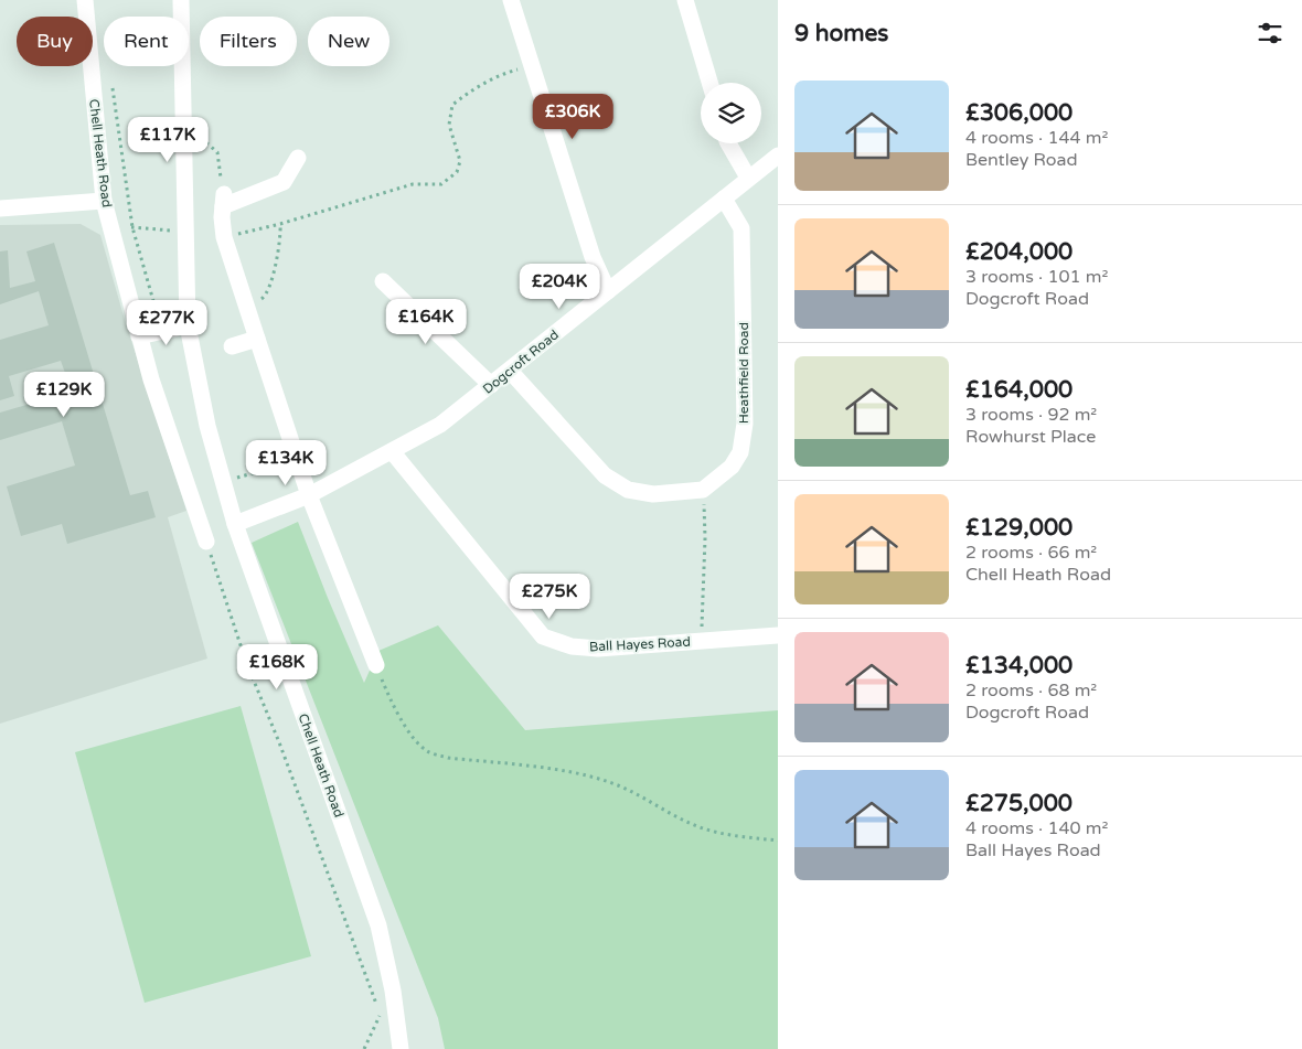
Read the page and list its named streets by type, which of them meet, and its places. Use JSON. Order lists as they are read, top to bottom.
{
  "streets": {
    "street": [
      "Chell Heath Road",
      "Dogcroft Road",
      "Heathfield Road",
      "Ball Hayes Road"
    ]
  },
  "crossings": [
    ["Chell Heath Road", "Dogcroft Road"],
    ["Dogcroft Road", "Heathfield Road"],
    ["Dogcroft Road", "Ball Hayes Road"]
  ],
  "page": {
    "heading": "9 homes",
    "chip": [
      "Buy",
      "Rent",
      "Filters",
      "New"
    ],
    "list": [
      {
        "name": "£306,000",
        "note": "4 rooms · 144 m² · Bentley Road"
      },
      {
        "name": "£204,000",
        "note": "3 rooms · 101 m² · Dogcroft Road"
      },
      {
        "name": "£164,000",
        "note": "3 rooms · 92 m² · Rowhurst Place"
      },
      {
        "name": "£129,000",
        "note": "2 rooms · 66 m² · Chell Heath Road"
      },
      {
        "name": "£134,000",
        "note": "2 rooms · 68 m² · Dogcroft Road"
      },
      {
        "name": "£275,000",
        "note": "4 rooms · 140 m² · Ball Hayes Road"
      }
    ],
    "price": [
      "£306K",
      "£117K",
      "£204K",
      "£164K",
      "£277K",
      "£129K",
      "£134K",
      "£275K",
      "£168K"
    ]
  }
}
